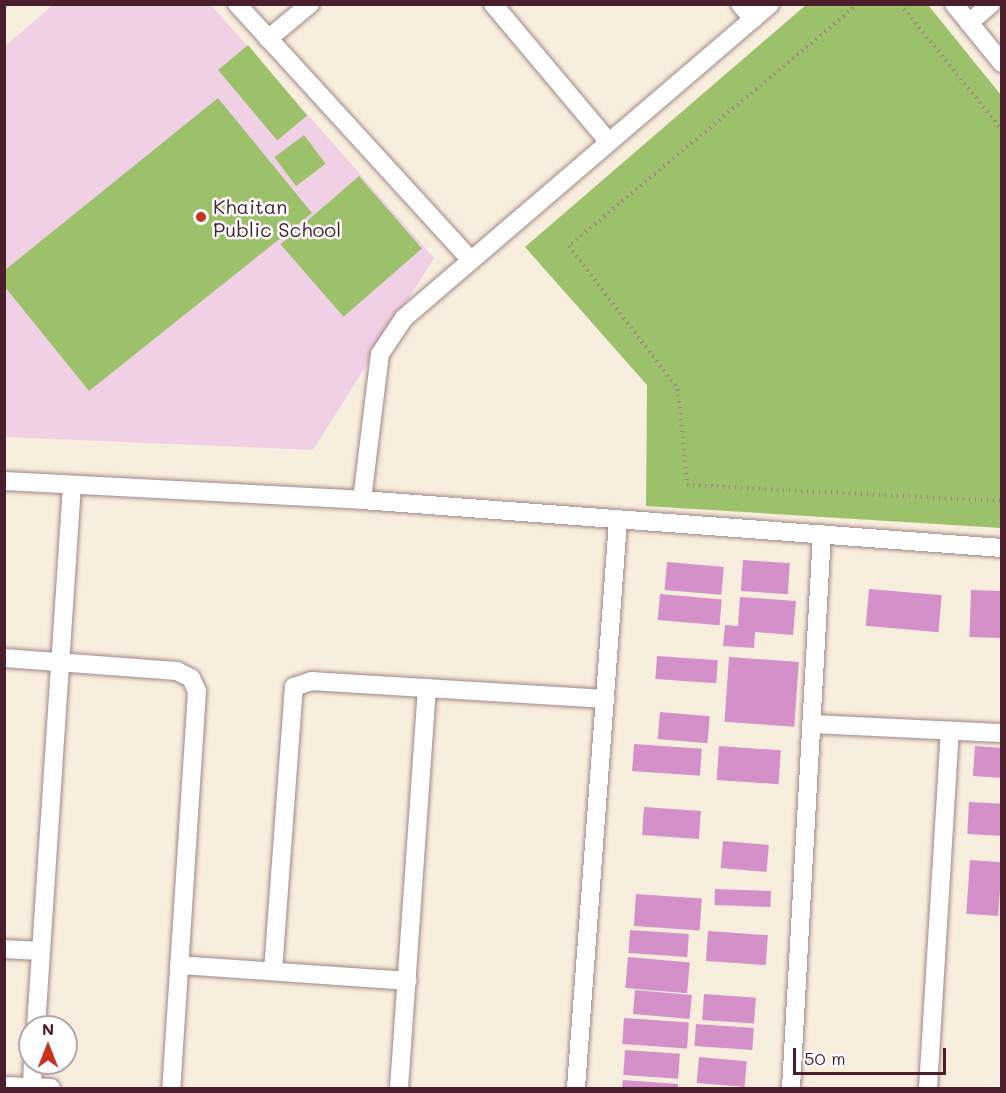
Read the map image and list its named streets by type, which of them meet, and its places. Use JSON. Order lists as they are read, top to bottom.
{
  "places": ["Khaitan Public School"],
  "scale_bar": "50 m",
  "north": "top"
}
